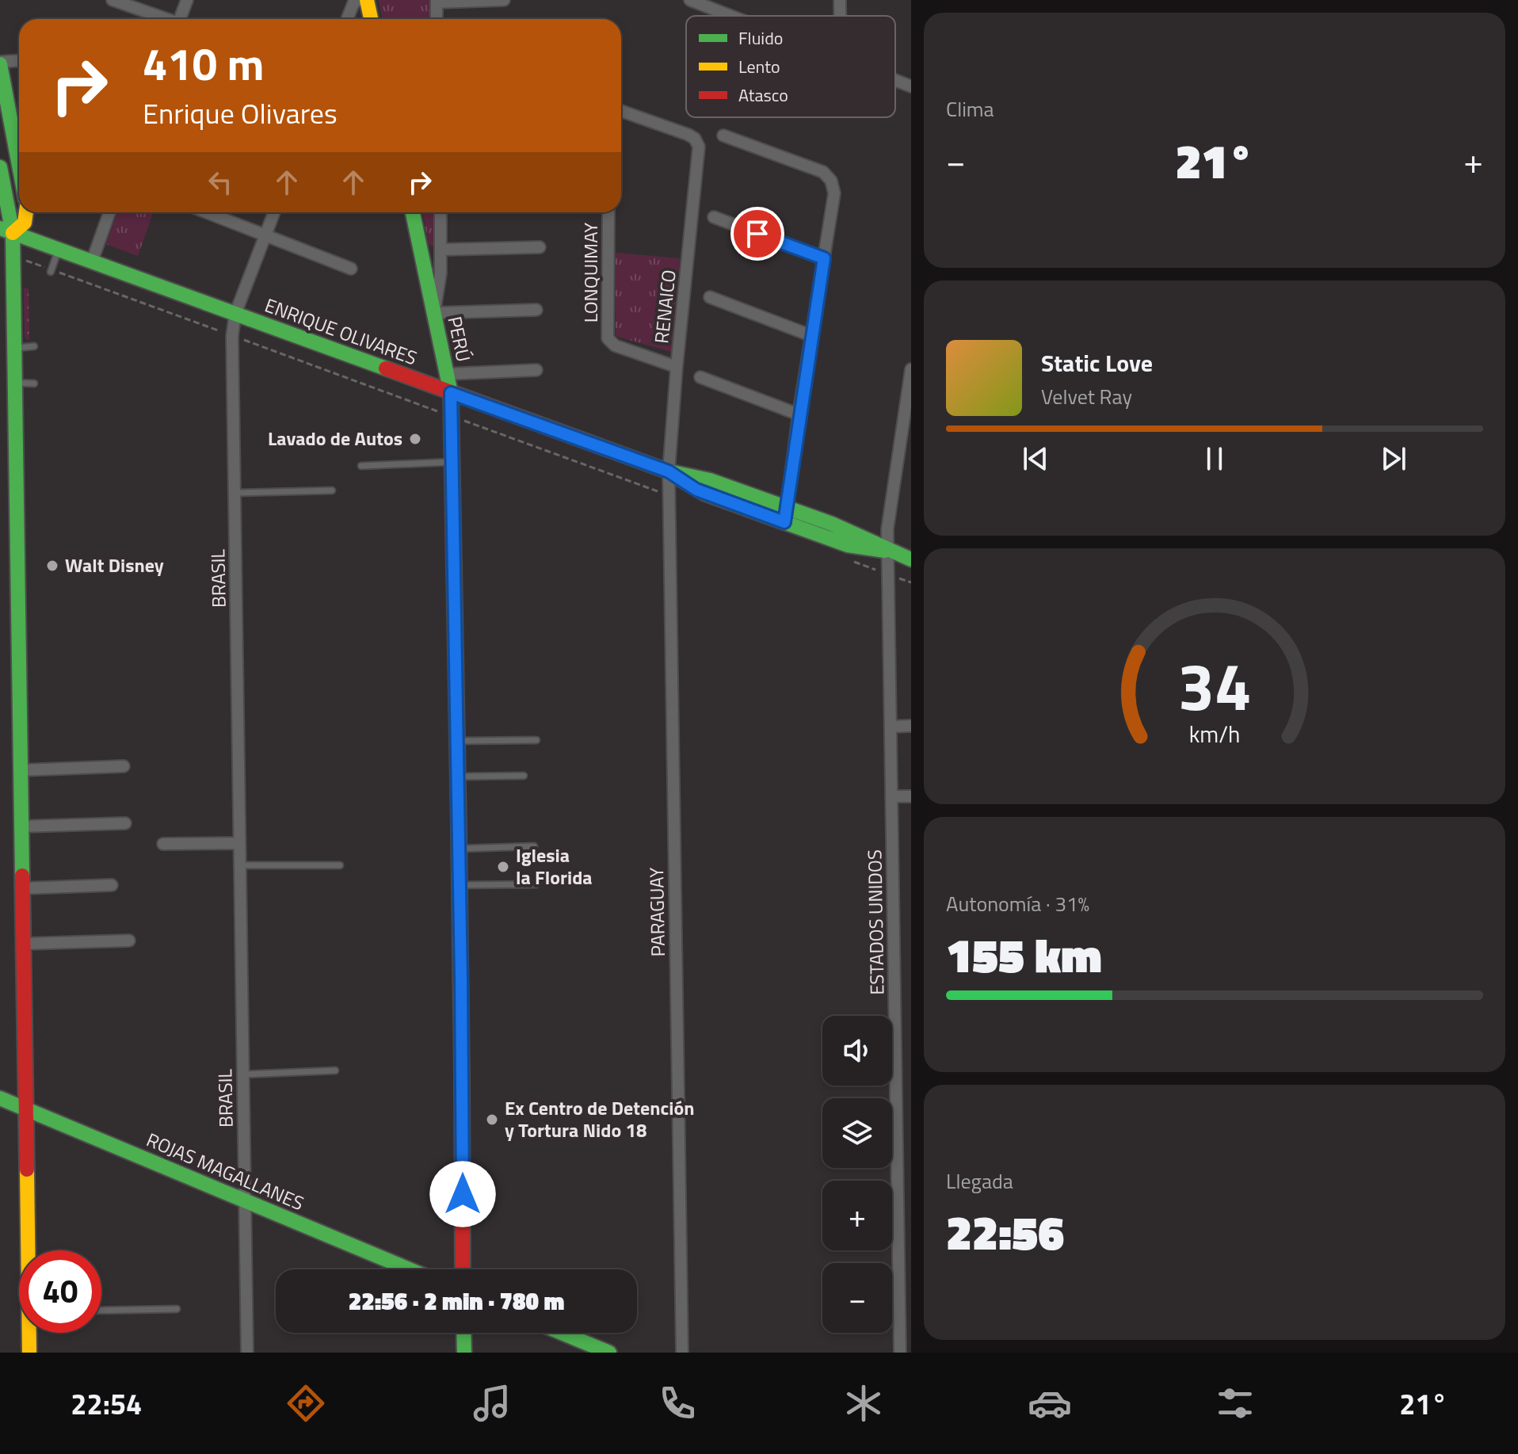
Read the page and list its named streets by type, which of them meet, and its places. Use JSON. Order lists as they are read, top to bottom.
{
  "streets": {
    "main road": ["ENRIQUE OLIVARES", "PERÚ", "ROJAS MAGALLANES"],
    "street": [
      "LONQUIMAY",
      "RENAICO",
      "BRASIL",
      "PARAGUAY",
      "ESTADOS UNIDOS"
    ]
  },
  "crossings": [
    ["LONQUIMAY", "RENAICO"],
    ["RENAICO", "ENRIQUE OLIVARES"],
    ["RENAICO", "PARAGUAY"],
    ["ENRIQUE OLIVARES", "PERÚ"],
    ["ENRIQUE OLIVARES", "BRASIL"],
    ["ENRIQUE OLIVARES", "PARAGUAY"],
    ["ENRIQUE OLIVARES", "ESTADOS UNIDOS"],
    ["BRASIL", "ROJAS MAGALLANES"]
  ],
  "places": [
    "Lavado de Autos",
    "Walt Disney",
    "Iglesia la Florida",
    "Ex Centro de Detención y Tortura Nido 18"
  ],
  "legend": ["Fluido", "Lento", "Atasco"],
  "page": {
    "tile": [
      "Clima",
      ["Autonomía · 31%", "155 km"],
      ["Llegada", "22:56"]
    ],
    "turn": ["410 m", "Enrique Olivares"],
    "heat": ["−", "21°", "+"],
    "song": ["Static Love", "Velvet Ray"],
    "map_buttons": ["+", "−"],
    "limit": "40",
    "trip": "22:56 · 2 min · 780 m",
    "tabs": ["22:54", "21°"],
    "gauge": ["34", "km/h"]
  }
}
